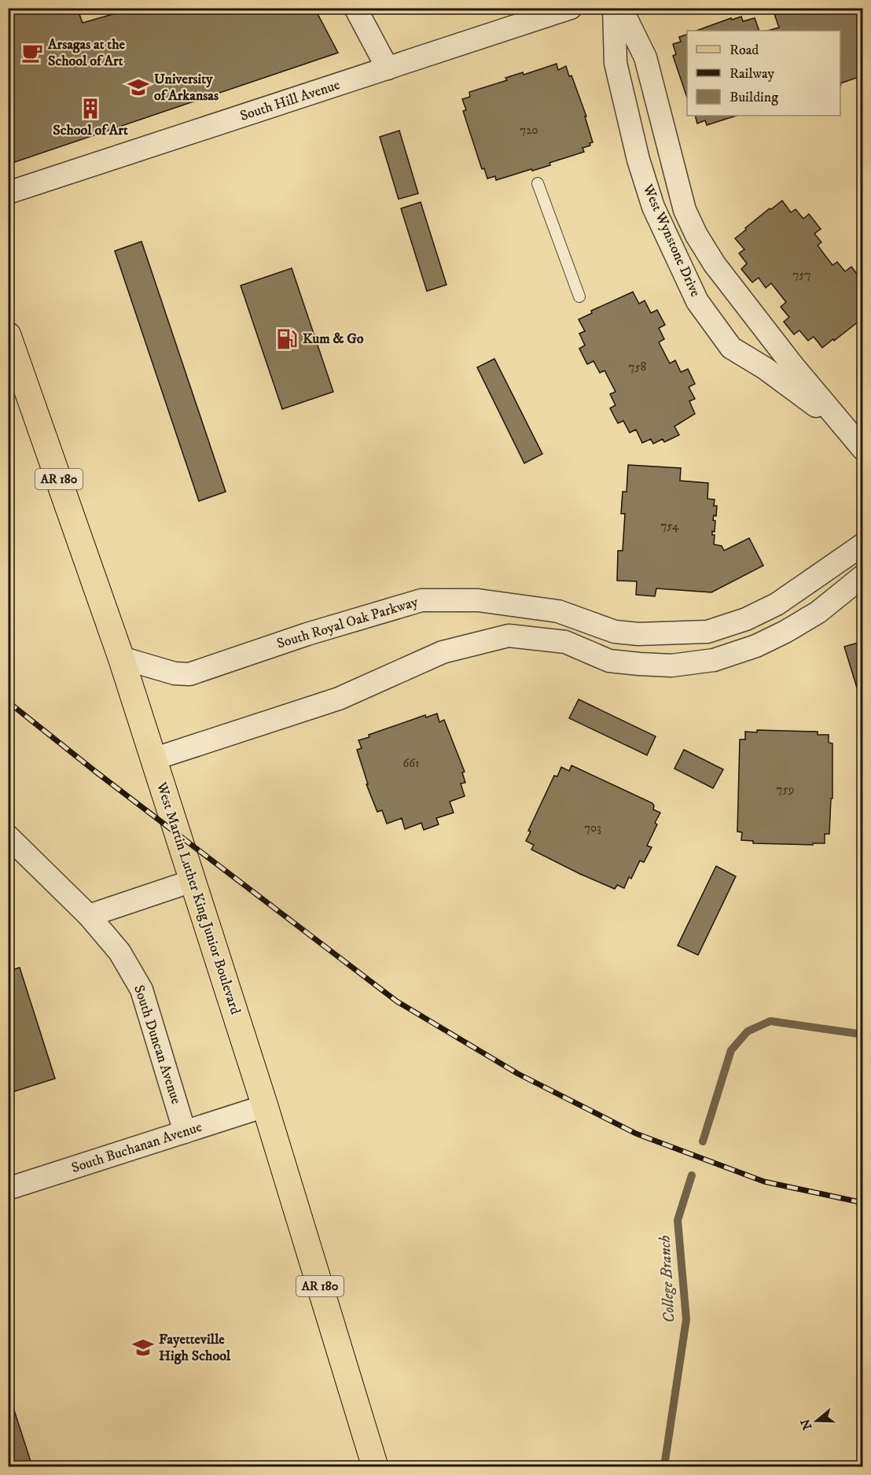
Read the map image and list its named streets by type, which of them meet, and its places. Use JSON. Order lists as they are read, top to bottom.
{
  "streets": {
    "main road": ["AR 180", "West Martin Luther King Junior Boulevard"],
    "street": [
      "South Hill Avenue",
      "West Wynstone Drive",
      "South Royal Oak Parkway",
      "South Duncan Avenue",
      "South Buchanan Avenue"
    ]
  },
  "crossings": [
    ["South Royal Oak Parkway", "West Martin Luther King Junior Boulevard"],
    ["West Martin Luther King Junior Boulevard", "South Buchanan Avenue"],
    ["South Duncan Avenue", "South Buchanan Avenue"]
  ],
  "water": ["College Branch"],
  "places": {
    "cafe": ["Arsagas at the School of Art"],
    "school or university": ["University of Arkansas", "Fayetteville High School"],
    "building": ["School of Art"],
    "fuel station": ["Kum & Go"]
  },
  "house_numbers": [
    "720",
    "757",
    "758",
    "754",
    "661",
    "759",
    "703"
  ],
  "legend": ["Road", "Railway", "Building"],
  "north": "left"
}
